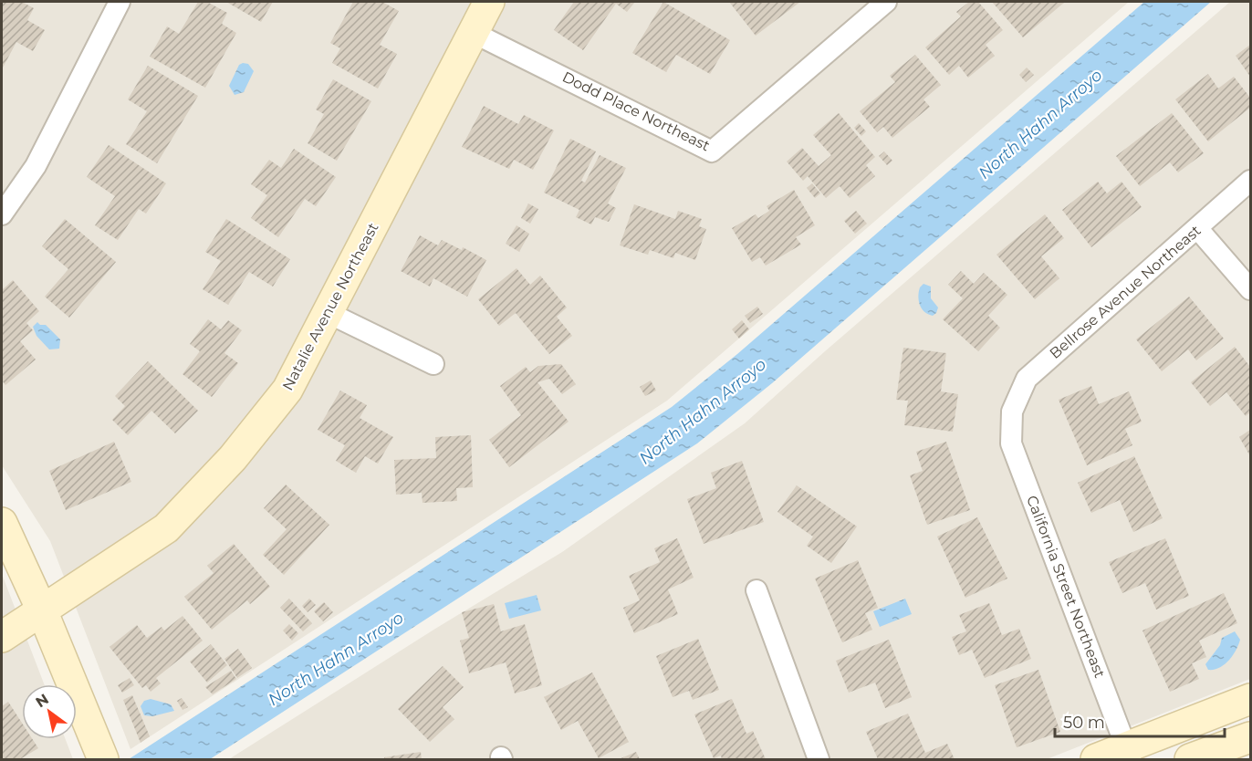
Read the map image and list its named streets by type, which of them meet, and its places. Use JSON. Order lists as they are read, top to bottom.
{
  "streets": {
    "street": [
      "Dodd Place Northeast",
      "Bellrose Avenue Northeast",
      "Natalie Avenue Northeast",
      "California Street Northeast"
    ]
  },
  "crossings": [
    ["Dodd Place Northeast", "Natalie Avenue Northeast"],
    ["Bellrose Avenue Northeast", "California Street Northeast"]
  ],
  "water": ["North Hahn Arroyo"],
  "scale_bar": "50 m",
  "north": "top left"
}
